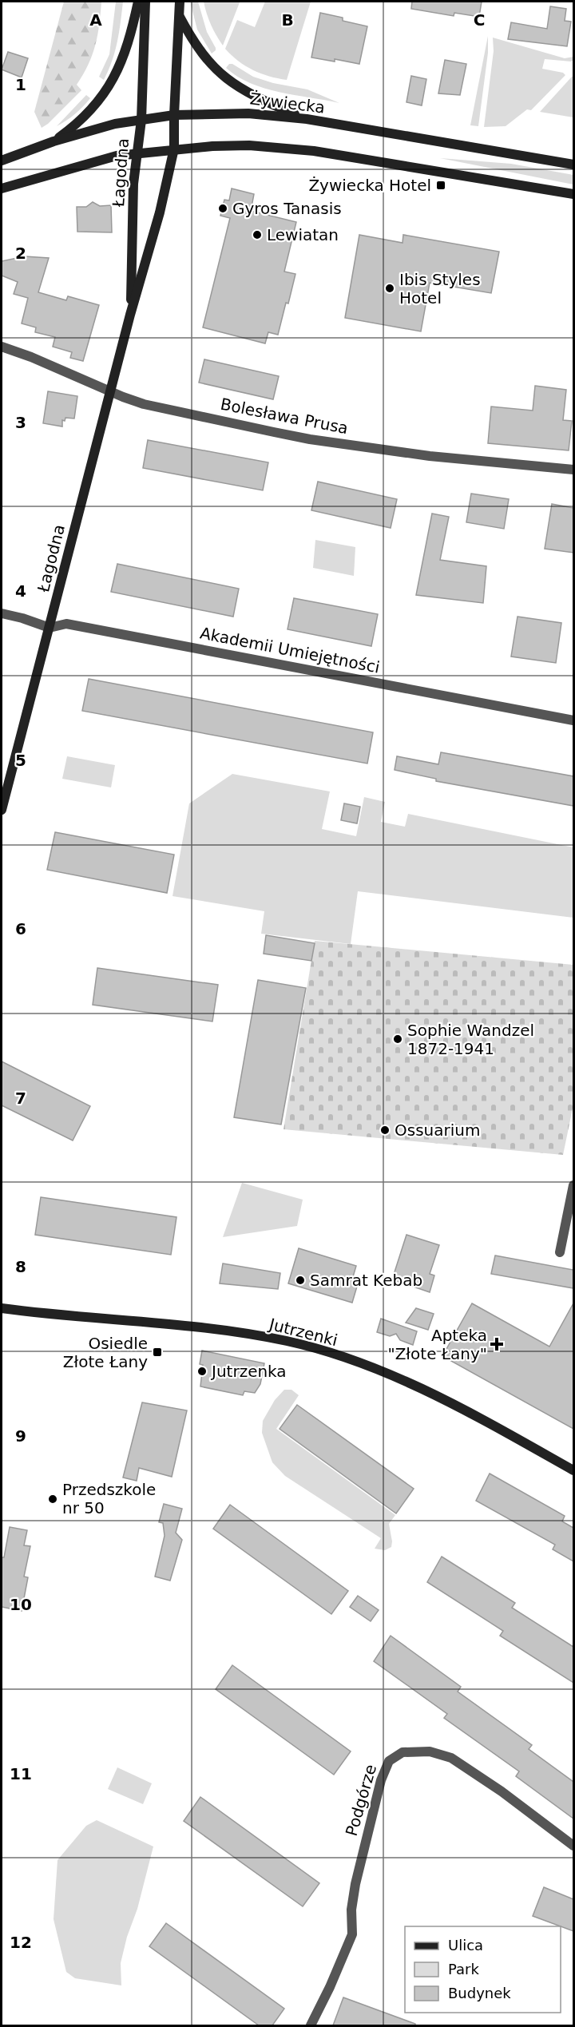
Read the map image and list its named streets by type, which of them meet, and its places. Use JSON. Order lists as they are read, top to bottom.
{
  "streets": {
    "main road": ["Żywiecka", "Łagodna", "Jutrzenki"],
    "street": ["Bolesława Prusa", "Akademii Umiejętności", "Podgórze"]
  },
  "crossings": [
    ["Żywiecka", "Łagodna"],
    ["Łagodna", "Bolesława Prusa"],
    ["Łagodna", "Akademii Umiejętności"]
  ],
  "places": {
    "transit": ["Żywiecka Hotel", "Osiedle Złote Łany"],
    "other": [
      "Gyros Tanasis",
      "Lewiatan",
      "Ibis Styles Hotel",
      "Sophie Wandzel 1872-1941",
      "Ossuarium",
      "Samrat Kebab",
      "Jutrzenka",
      "Przedszkole nr 50"
    ],
    "health": ["Apteka \"Złote Łany\""]
  },
  "legend": ["Ulica", "Park", "Budynek"],
  "grid": {
    "columns": ["A", "B", "C"],
    "rows": [
      "1",
      "2",
      "3",
      "4",
      "5",
      "6",
      "7",
      "8",
      "9",
      "10",
      "11",
      "12"
    ]
  }
}
